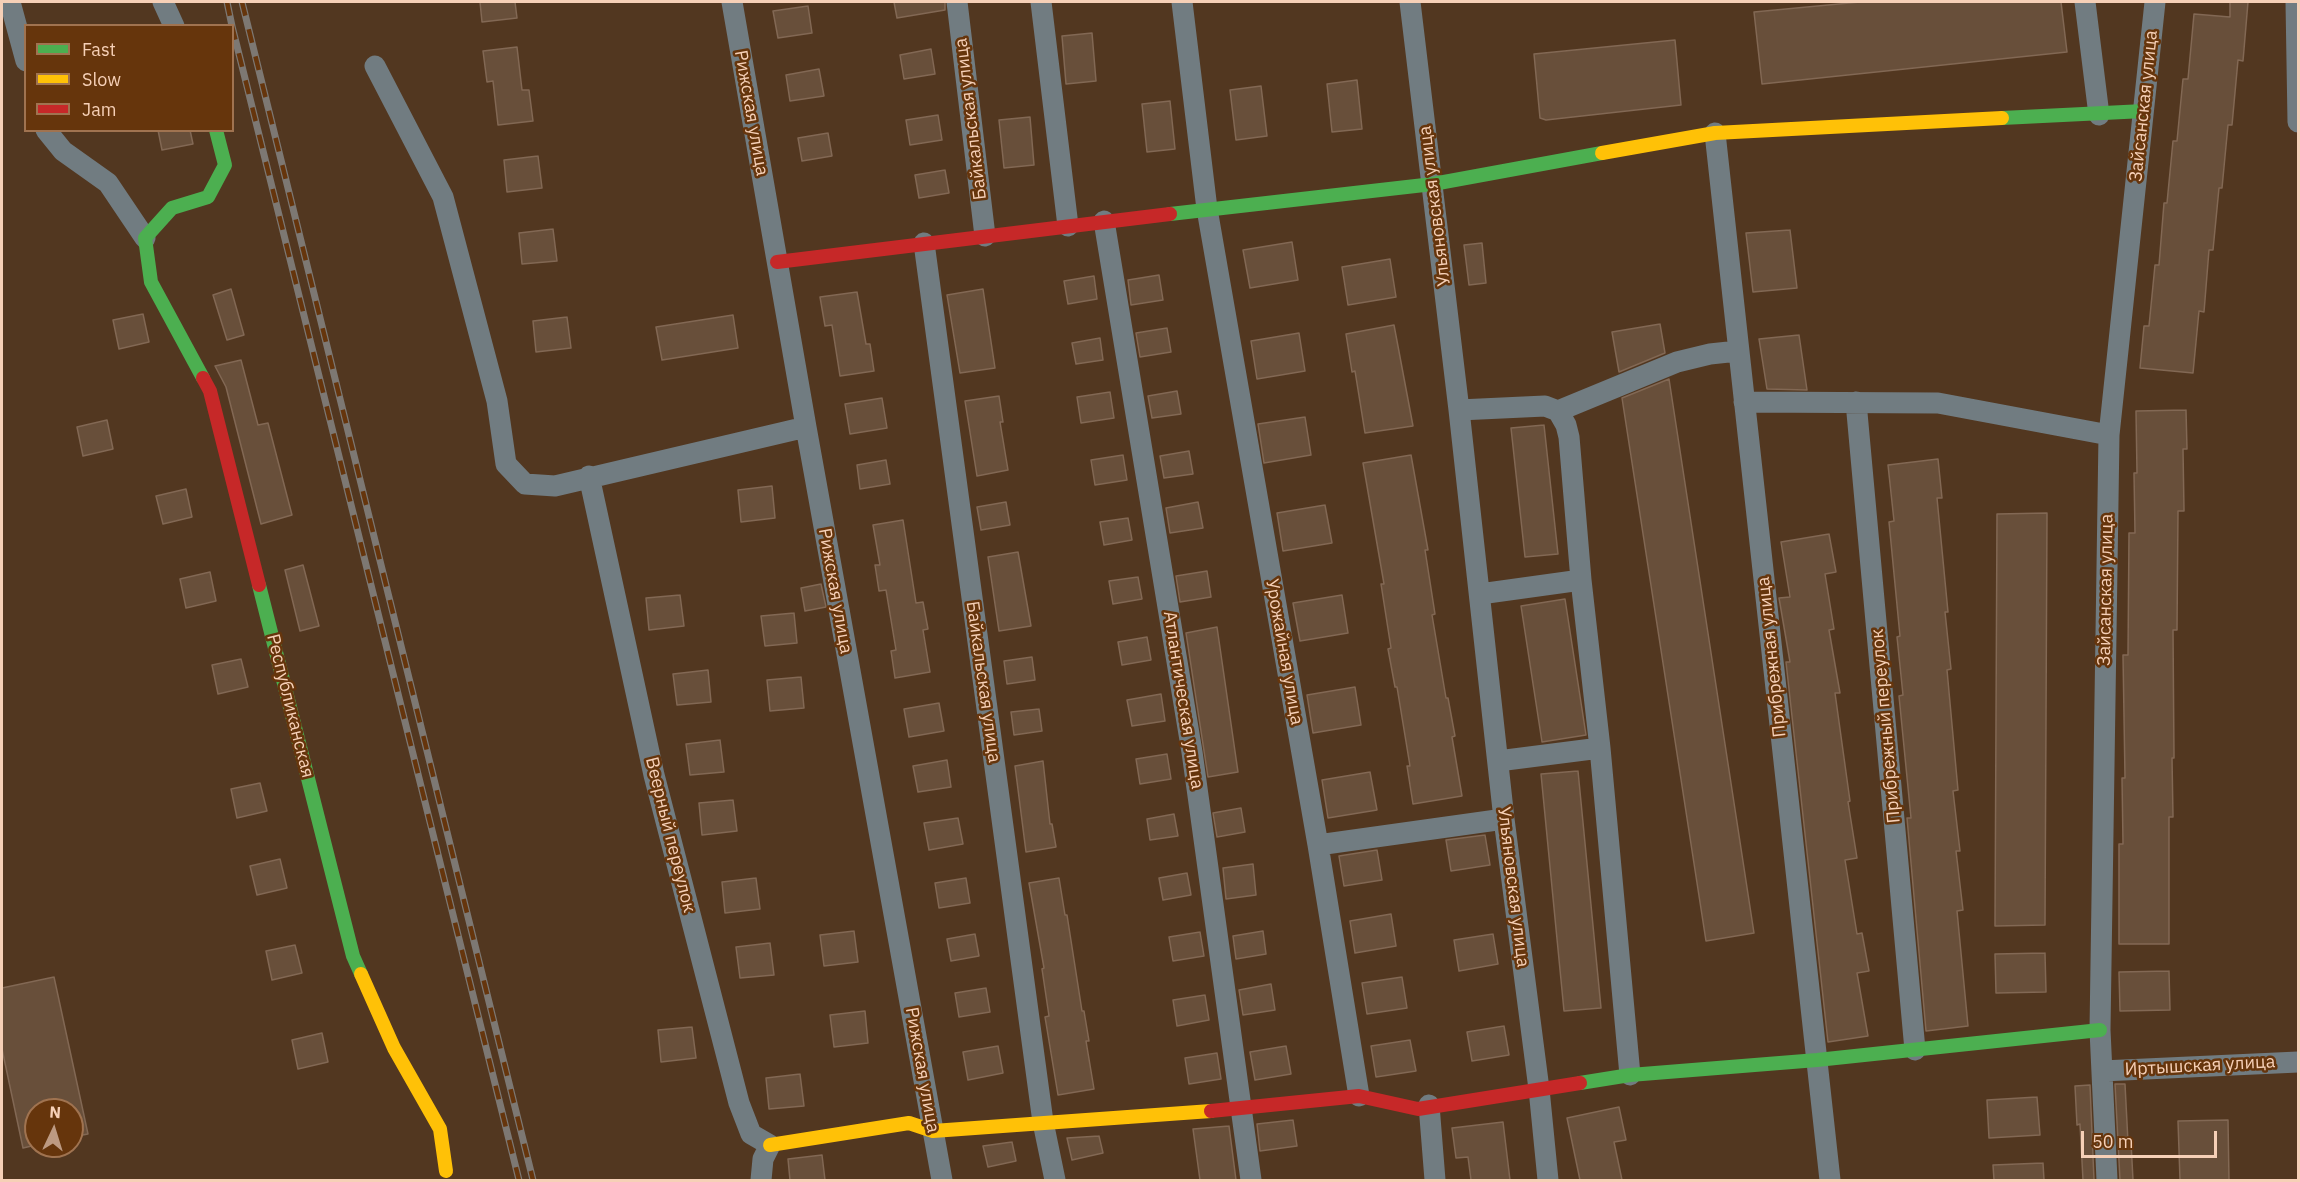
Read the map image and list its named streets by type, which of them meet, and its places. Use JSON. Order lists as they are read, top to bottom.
{
  "streets": {
    "street": [
      "Зайсанская улица",
      "Рижская улица",
      "Байкальская улица",
      "Ульяновская улица",
      "Урожайная улица",
      "Прибрежная улица",
      "Атлантическая улица",
      "Республиканская",
      "Прибрежный переулок",
      "Веерный переулок",
      "Иртышская улица"
    ]
  },
  "crossings": [
    ["Зайсанская улица", "Иртышская улица"]
  ],
  "legend": ["Fast", "Slow", "Jam"],
  "scale_bar": "50 m",
  "north": "top"
}
